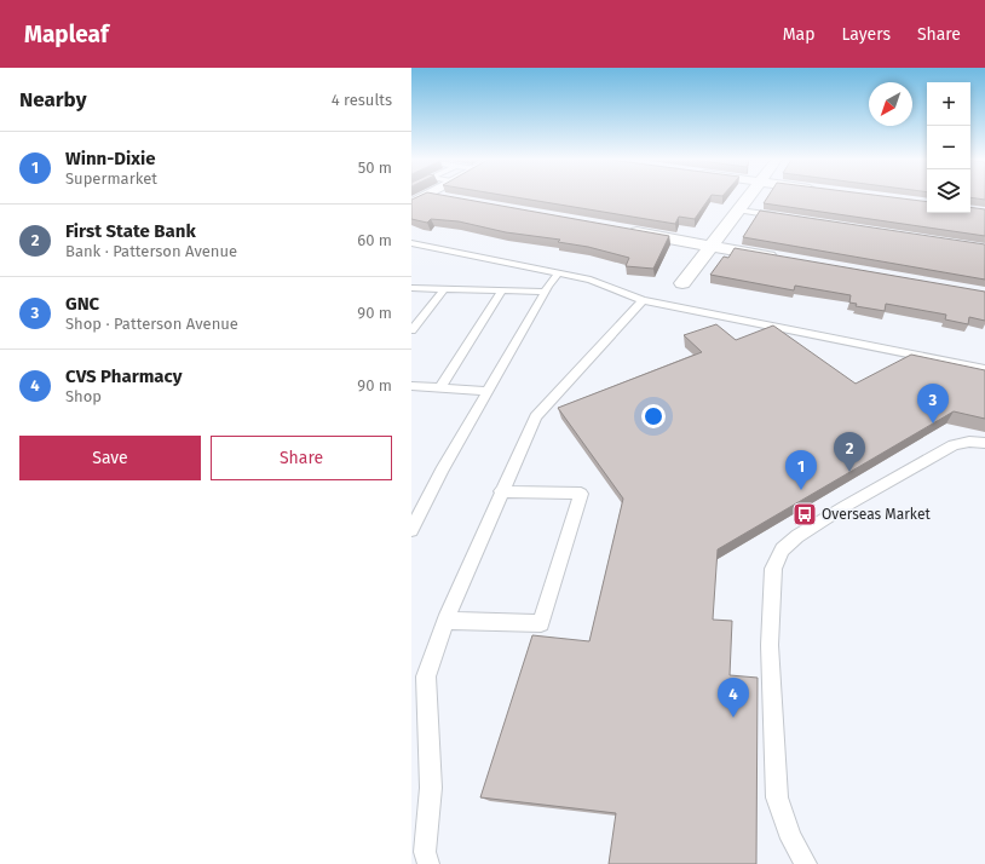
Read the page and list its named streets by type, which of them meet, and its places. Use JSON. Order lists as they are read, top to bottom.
{
  "places": {
    "bus stop": ["Overseas Market"]
  },
  "north": "bottom left",
  "page": {
    "header": "Mapleaf",
    "nav": ["Map", "Layers", "Share"],
    "heading": ["Nearby", "4 results"],
    "map_buttons": ["+", "−"],
    "list": [
      {
        "mark": "1",
        "name": "Winn-Dixie",
        "note": "Supermarket",
        "value": "50 m"
      },
      {
        "mark": "2",
        "name": "First State Bank",
        "note": "Bank · Patterson Avenue",
        "value": "60 m"
      },
      {
        "mark": "3",
        "name": "GNC",
        "note": "Shop · Patterson Avenue",
        "value": "90 m"
      },
      {
        "mark": "4",
        "name": "CVS Pharmacy",
        "note": "Shop",
        "value": "90 m"
      }
    ],
    "pins": [
      "3",
      "2",
      "1",
      "4"
    ],
    "buttons": ["Save", "Share"]
  }
}
